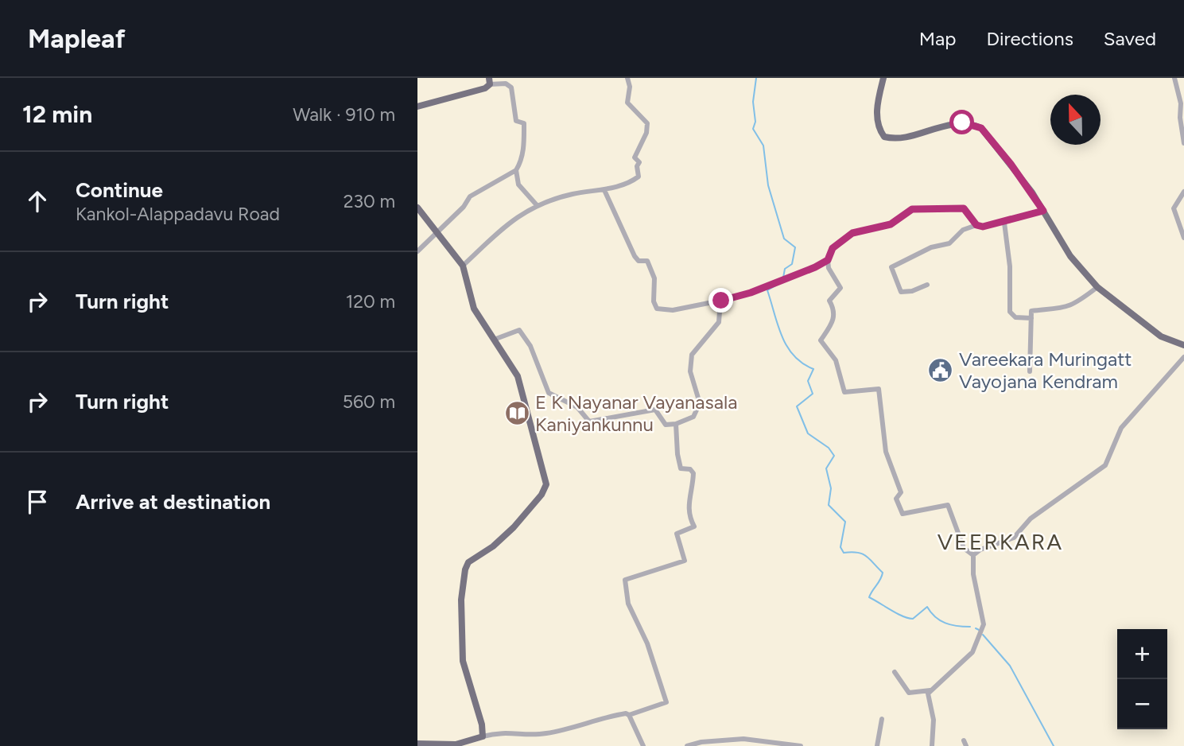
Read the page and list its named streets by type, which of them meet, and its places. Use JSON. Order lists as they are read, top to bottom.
{
  "districts": ["VEERKARA"],
  "places": {
    "public building": ["Vareekara Muringatt Vayojana Kendram"],
    "library": ["E K Nayanar Vayanasala Kaniyankunnu"]
  },
  "north": "top",
  "page": {
    "header": "Mapleaf",
    "nav": ["Map", "Directions", "Saved"],
    "heading": ["12 min", "Walk · 910 m"],
    "list": [
      ["Continue", "Kankol-Alappadavu Road", "230 m"],
      ["Turn right", "120 m"],
      ["Turn right", "560 m"],
      "Arrive at destination"
    ],
    "map_buttons": ["+", "−"]
  }
}
